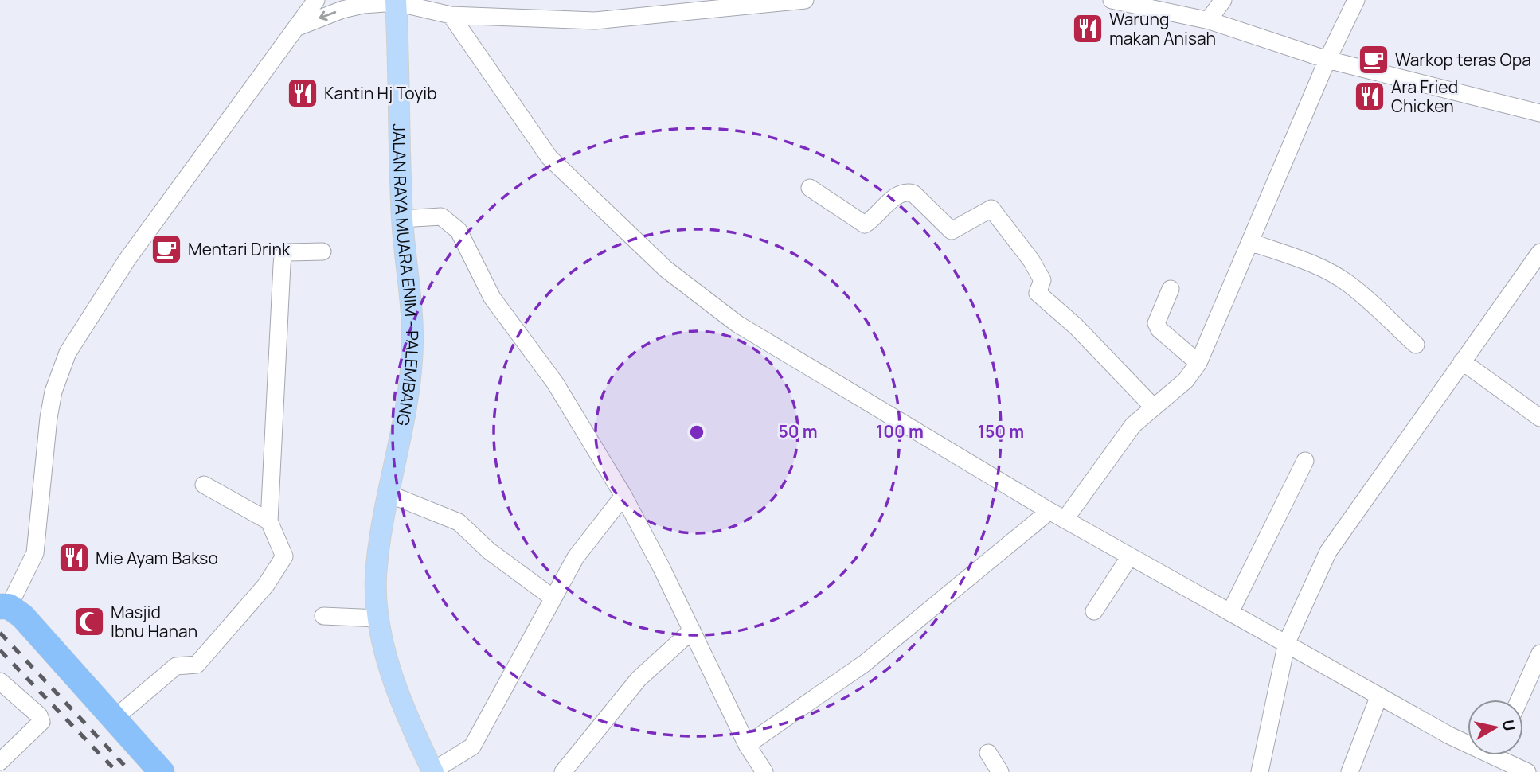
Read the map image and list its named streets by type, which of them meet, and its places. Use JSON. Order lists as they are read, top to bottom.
{
  "streets": {
    "main road": ["JALAN RAYA MUARA ENIM - PALEMBANG"]
  },
  "places": {
    "restaurant": [
      "Warung makan Anisah",
      "Kantin Hj Toyib",
      "Ara Fried Chicken",
      "Mie Ayam Bakso"
    ],
    "cafe": ["Warkop teras Opa", "Mentari Drink"],
    "mosque": ["Masjid Ibnu Hanan"]
  },
  "north": "right",
  "rings": ["50 m", "100 m", "150 m"]
}
